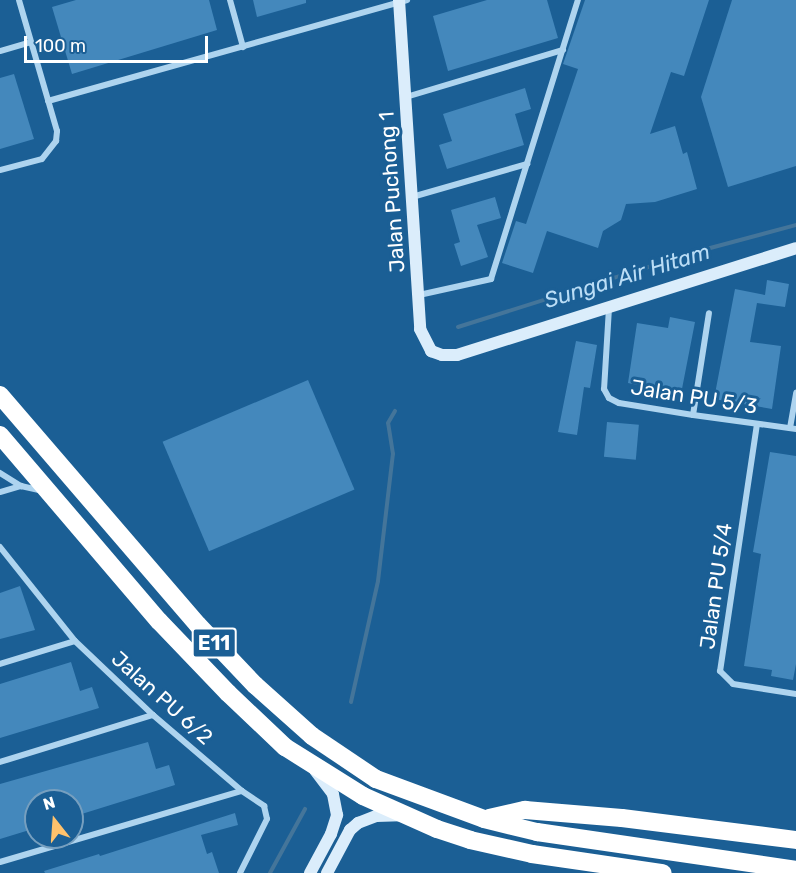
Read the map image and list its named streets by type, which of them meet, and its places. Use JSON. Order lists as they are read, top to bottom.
{
  "streets": {
    "highway": ["E11"],
    "street": [
      "Jalan Puchong 1",
      "Jalan PU 5/3",
      "Jalan PU 5/4",
      "Jalan PU 6/2"
    ]
  },
  "crossings": [
    ["Jalan Puchong 1", "Jalan PU 5/3"],
    ["Jalan PU 5/3", "Jalan PU 5/4"]
  ],
  "water": ["Sungai Air Hitam"],
  "scale_bar": "100 m",
  "north": "top"
}
